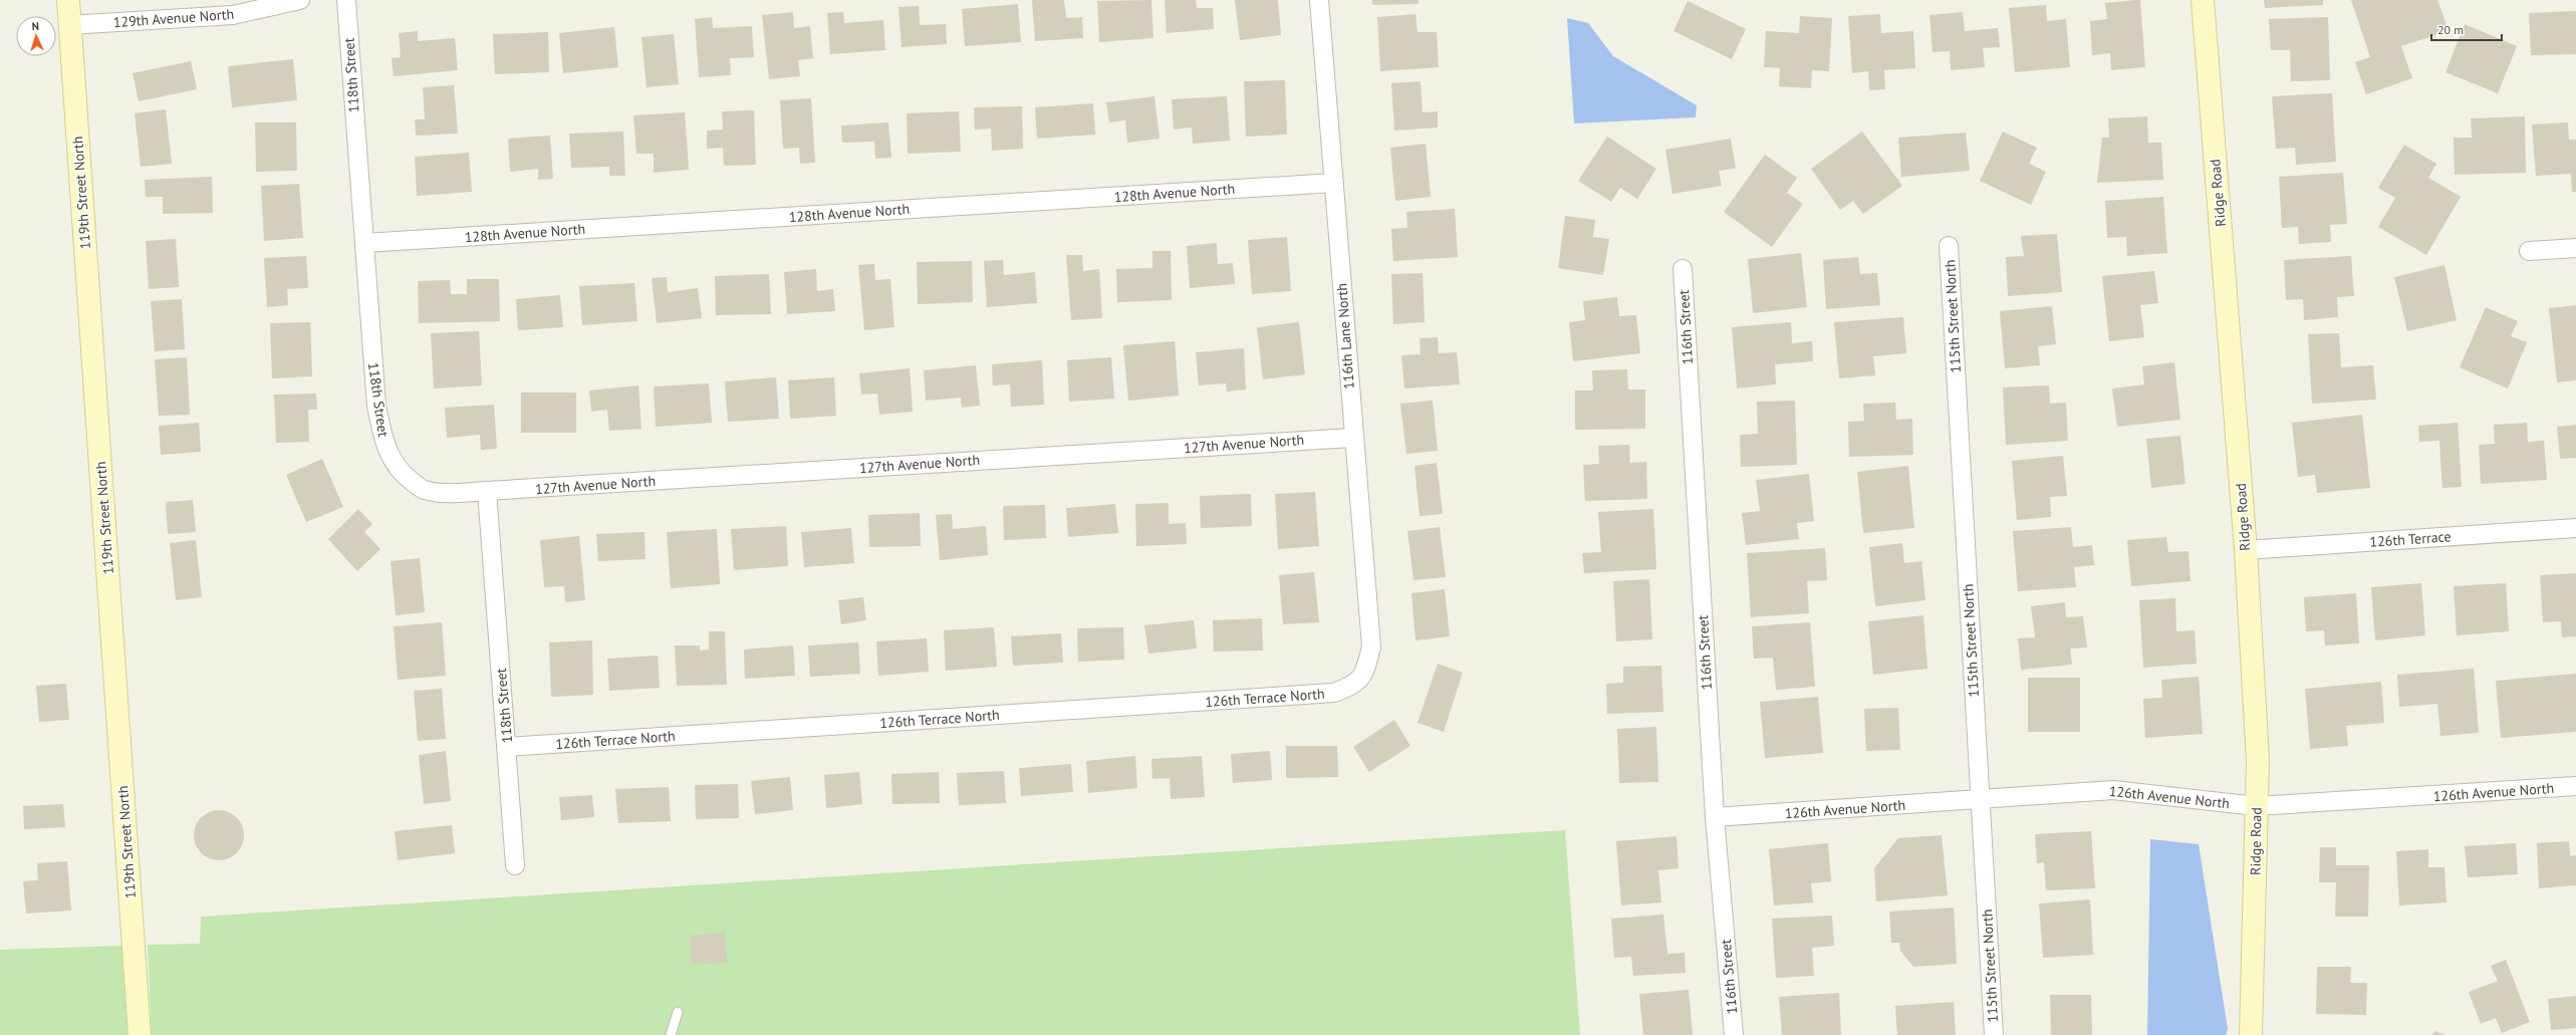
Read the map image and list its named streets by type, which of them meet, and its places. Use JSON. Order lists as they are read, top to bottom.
{
  "streets": {
    "street": [
      "129th Avenue North",
      "118th Street",
      "119th Street North",
      "128th Avenue North",
      "Ridge Road",
      "115th Street North",
      "116th Street",
      "116th Lane North",
      "127th Avenue North",
      "126th Terrace",
      "126th Terrace North",
      "126th Avenue North"
    ]
  },
  "crossings": [
    ["129th Avenue North", "119th Street North"],
    ["118th Street", "128th Avenue North"],
    ["118th Street", "127th Avenue North"],
    ["118th Street", "126th Terrace North"],
    ["128th Avenue North", "116th Lane North"],
    ["Ridge Road", "126th Terrace"],
    ["Ridge Road", "126th Avenue North"],
    ["115th Street North", "126th Avenue North"],
    ["116th Street", "126th Avenue North"],
    ["116th Lane North", "127th Avenue North"],
    ["116th Lane North", "126th Terrace North"]
  ],
  "scale_bar": "20 m",
  "north": "top"
}
